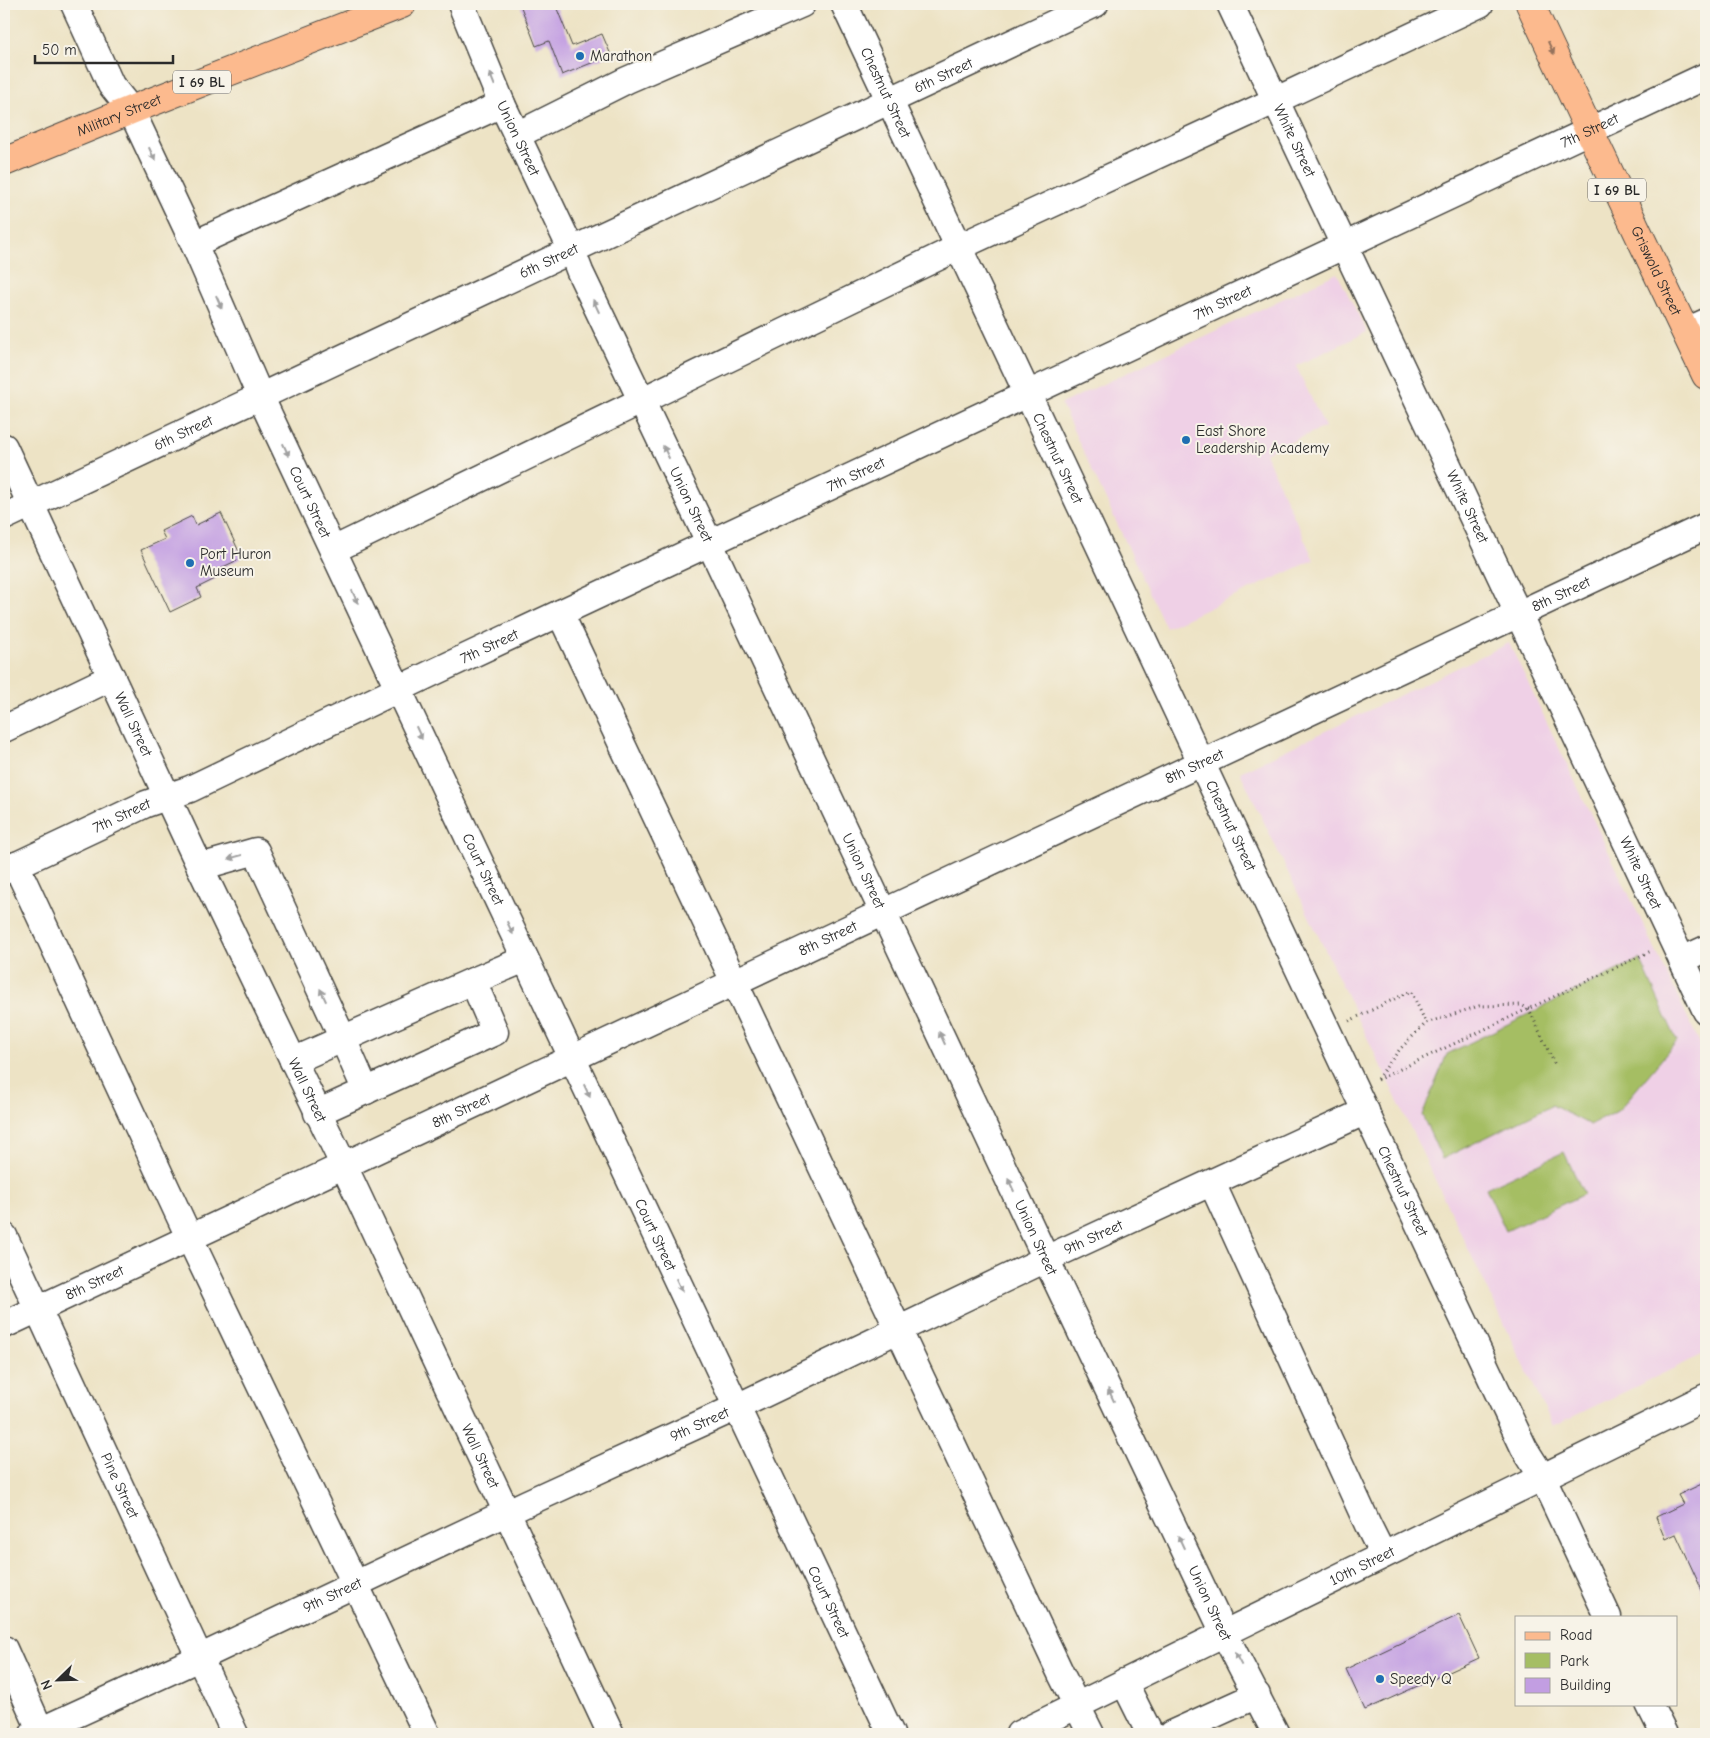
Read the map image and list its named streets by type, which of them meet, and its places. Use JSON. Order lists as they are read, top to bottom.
{
  "streets": {
    "main road": ["I 69 BL", "Military Street", "Griswold Street"],
    "street": [
      "6th Street",
      "Chestnut Street",
      "7th Street",
      "Union Street",
      "White Street",
      "Court Street",
      "8th Street",
      "Wall Street",
      "9th Street",
      "Pine Street",
      "10th Street"
    ]
  },
  "crossings": [
    ["6th Street", "Chestnut Street"],
    ["6th Street", "Union Street"],
    ["6th Street", "Court Street"],
    ["6th Street", "Wall Street"],
    ["Chestnut Street", "7th Street"],
    ["Chestnut Street", "8th Street"],
    ["Chestnut Street", "9th Street"],
    ["Chestnut Street", "10th Street"],
    ["Military Street", "Court Street"],
    ["7th Street", "Union Street"],
    ["7th Street", "White Street"],
    ["7th Street", "Griswold Street"],
    ["7th Street", "Court Street"],
    ["7th Street", "Wall Street"],
    ["Union Street", "8th Street"],
    ["Union Street", "9th Street"],
    ["Union Street", "10th Street"],
    ["White Street", "8th Street"],
    ["Court Street", "8th Street"],
    ["Court Street", "9th Street"],
    ["8th Street", "Wall Street"],
    ["8th Street", "Pine Street"],
    ["Wall Street", "9th Street"],
    ["9th Street", "Pine Street"]
  ],
  "places": [
    "Marathon",
    "East Shore Leadership Academy",
    "Port Huron Museum",
    "Speedy Q"
  ],
  "legend": ["Road", "Park", "Building"],
  "scale_bar": "50 m",
  "north": "bottom left"
}
